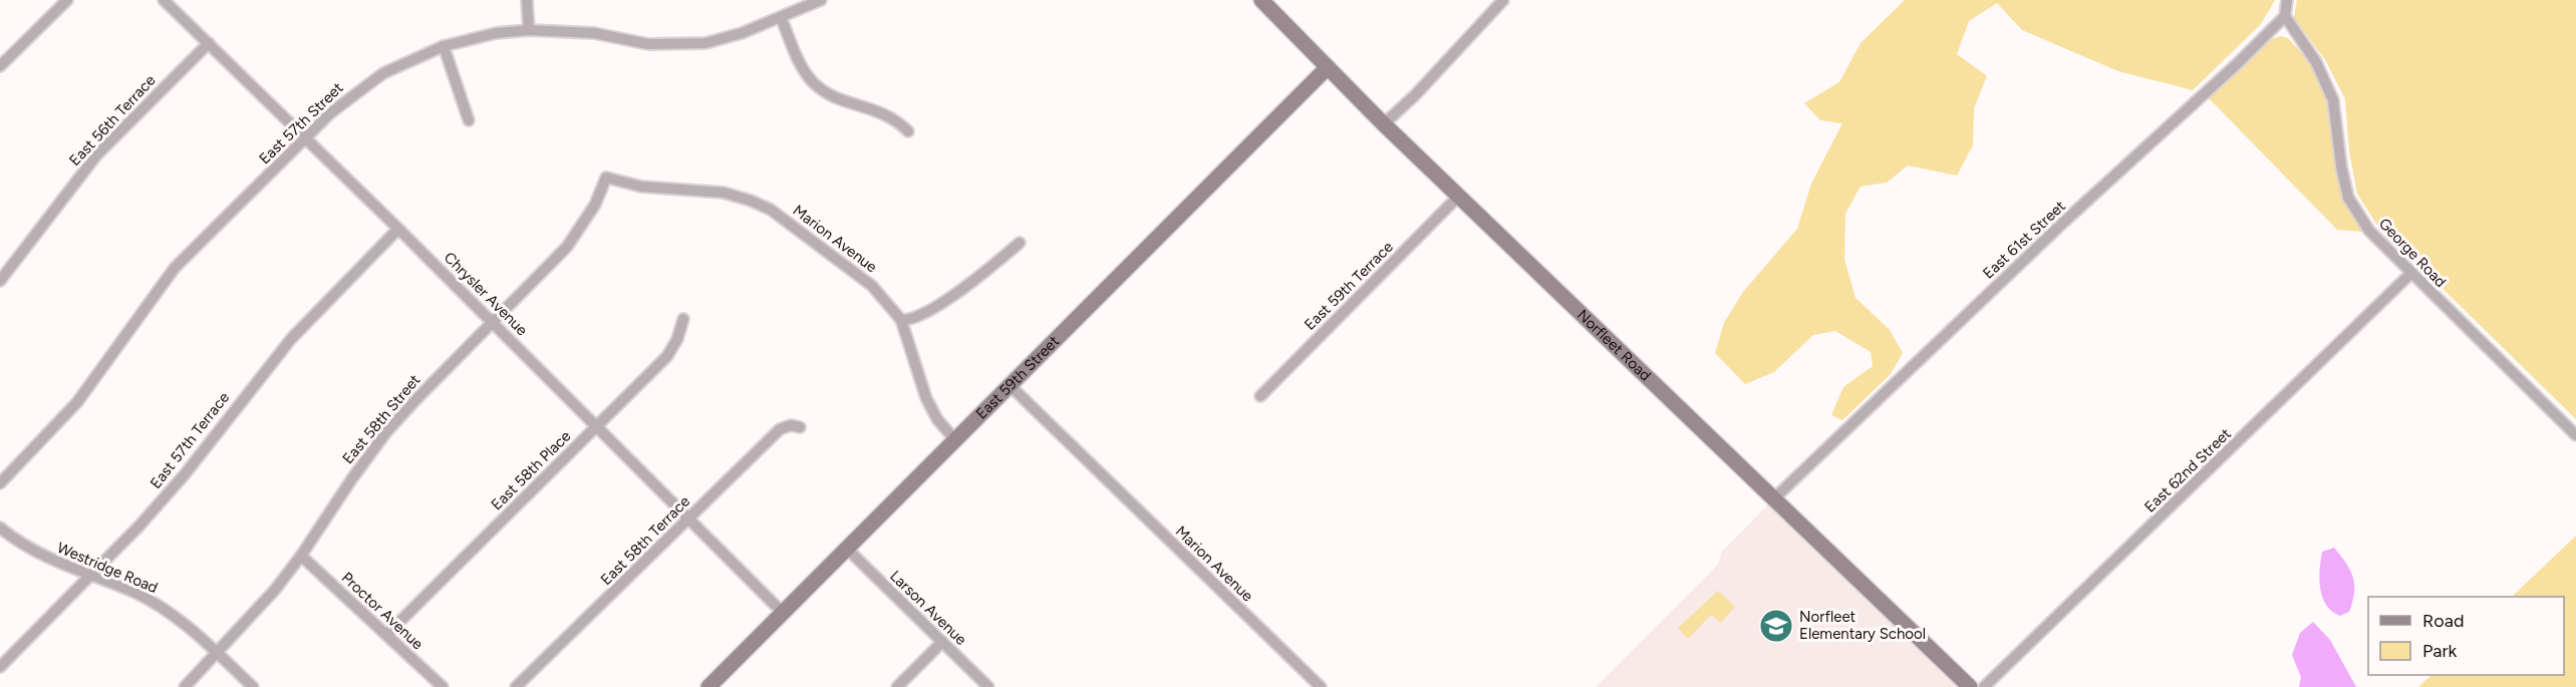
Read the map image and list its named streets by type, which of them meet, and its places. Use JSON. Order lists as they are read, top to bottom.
{
  "streets": {
    "street": [
      "East 56th Terrace",
      "East 57th Street",
      "Marion Avenue",
      "East 61st Street",
      "George Road",
      "East 59th Terrace",
      "Chrysler Avenue",
      "Norfleet Road",
      "East 59th Street",
      "East 58th Street",
      "East 57th Terrace",
      "East 58th Place",
      "East 62nd Street",
      "East 58th Terrace",
      "Westridge Road",
      "Larson Avenue",
      "Proctor Avenue"
    ]
  },
  "crossings": [
    ["East 56th Terrace", "Chrysler Avenue"],
    ["East 57th Street", "Chrysler Avenue"],
    ["Marion Avenue", "East 59th Street"],
    ["Marion Avenue", "East 58th Street"],
    ["East 61st Street", "George Road"],
    ["East 61st Street", "Norfleet Road"],
    ["George Road", "East 62nd Street"],
    ["East 59th Terrace", "Norfleet Road"],
    ["Chrysler Avenue", "East 59th Street"],
    ["Chrysler Avenue", "East 58th Street"],
    ["Chrysler Avenue", "East 57th Terrace"],
    ["Chrysler Avenue", "East 58th Place"],
    ["Chrysler Avenue", "East 58th Terrace"],
    ["Norfleet Road", "East 59th Street"],
    ["East 59th Street", "Larson Avenue"],
    ["East 58th Street", "Westridge Road"],
    ["East 58th Street", "Proctor Avenue"],
    ["East 57th Terrace", "Westridge Road"],
    ["East 58th Place", "Proctor Avenue"]
  ],
  "places": {
    "school or university": ["Norfleet Elementary School"]
  },
  "legend": ["Road", "Park"]
}
